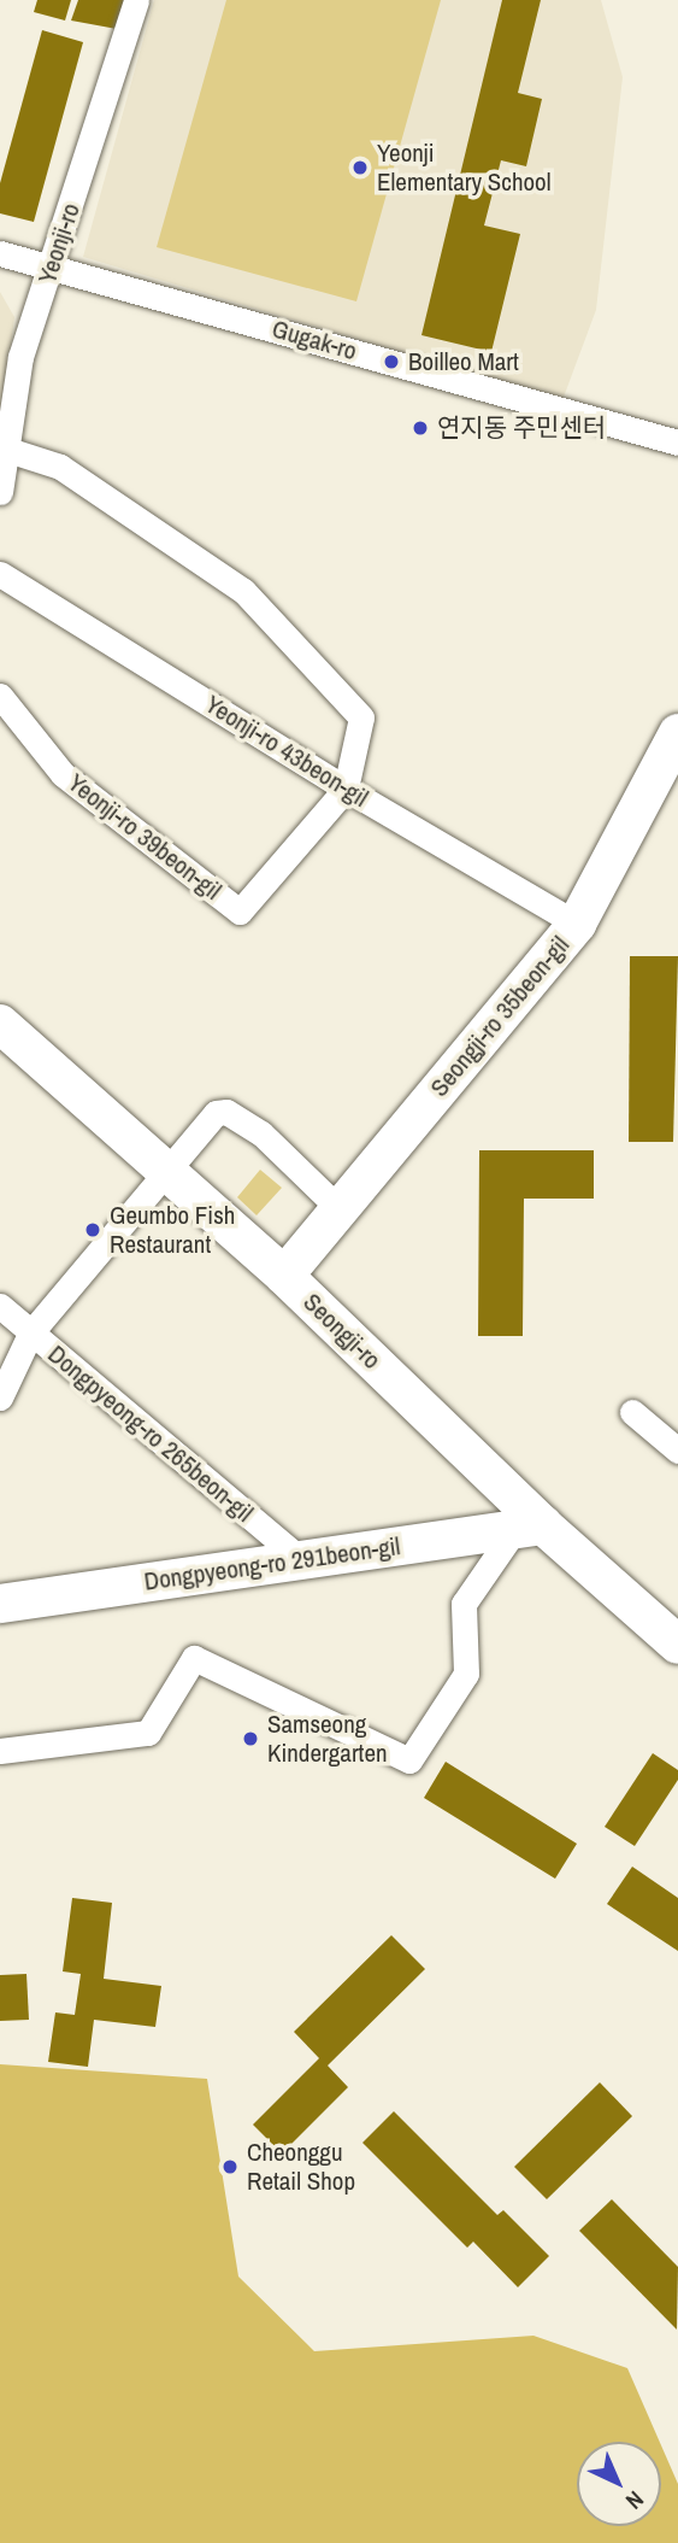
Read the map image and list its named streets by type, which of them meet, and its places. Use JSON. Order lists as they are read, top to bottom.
{
  "streets": {
    "main road": ["Seongji-ro 35beon-gil", "Seongji-ro", "Dongpyeong-ro 291beon-gil"],
    "street": [
      "Yeonji-ro",
      "Gugak-ro",
      "Yeonji-ro 43beon-gil",
      "Yeonji-ro 39beon-gil",
      "Dongpyeong-ro 265beon-gil"
    ]
  },
  "crossings": [
    ["Yeonji-ro", "Gugak-ro"],
    ["Yeonji-ro", "Yeonji-ro 39beon-gil"],
    ["Yeonji-ro 43beon-gil", "Yeonji-ro 39beon-gil"],
    ["Yeonji-ro 43beon-gil", "Seongji-ro 35beon-gil"],
    ["Seongji-ro 35beon-gil", "Seongji-ro"],
    ["Seongji-ro", "Dongpyeong-ro 291beon-gil"],
    ["Dongpyeong-ro 265beon-gil", "Dongpyeong-ro 291beon-gil"]
  ],
  "places": [
    "Yeonji Elementary School",
    "Boilleo Mart",
    "연지동 주민센터",
    "Geumbo Fish Restaurant",
    "Samseong Kindergarten",
    "Cheonggu Retail Shop"
  ],
  "north": "bottom right"
}
